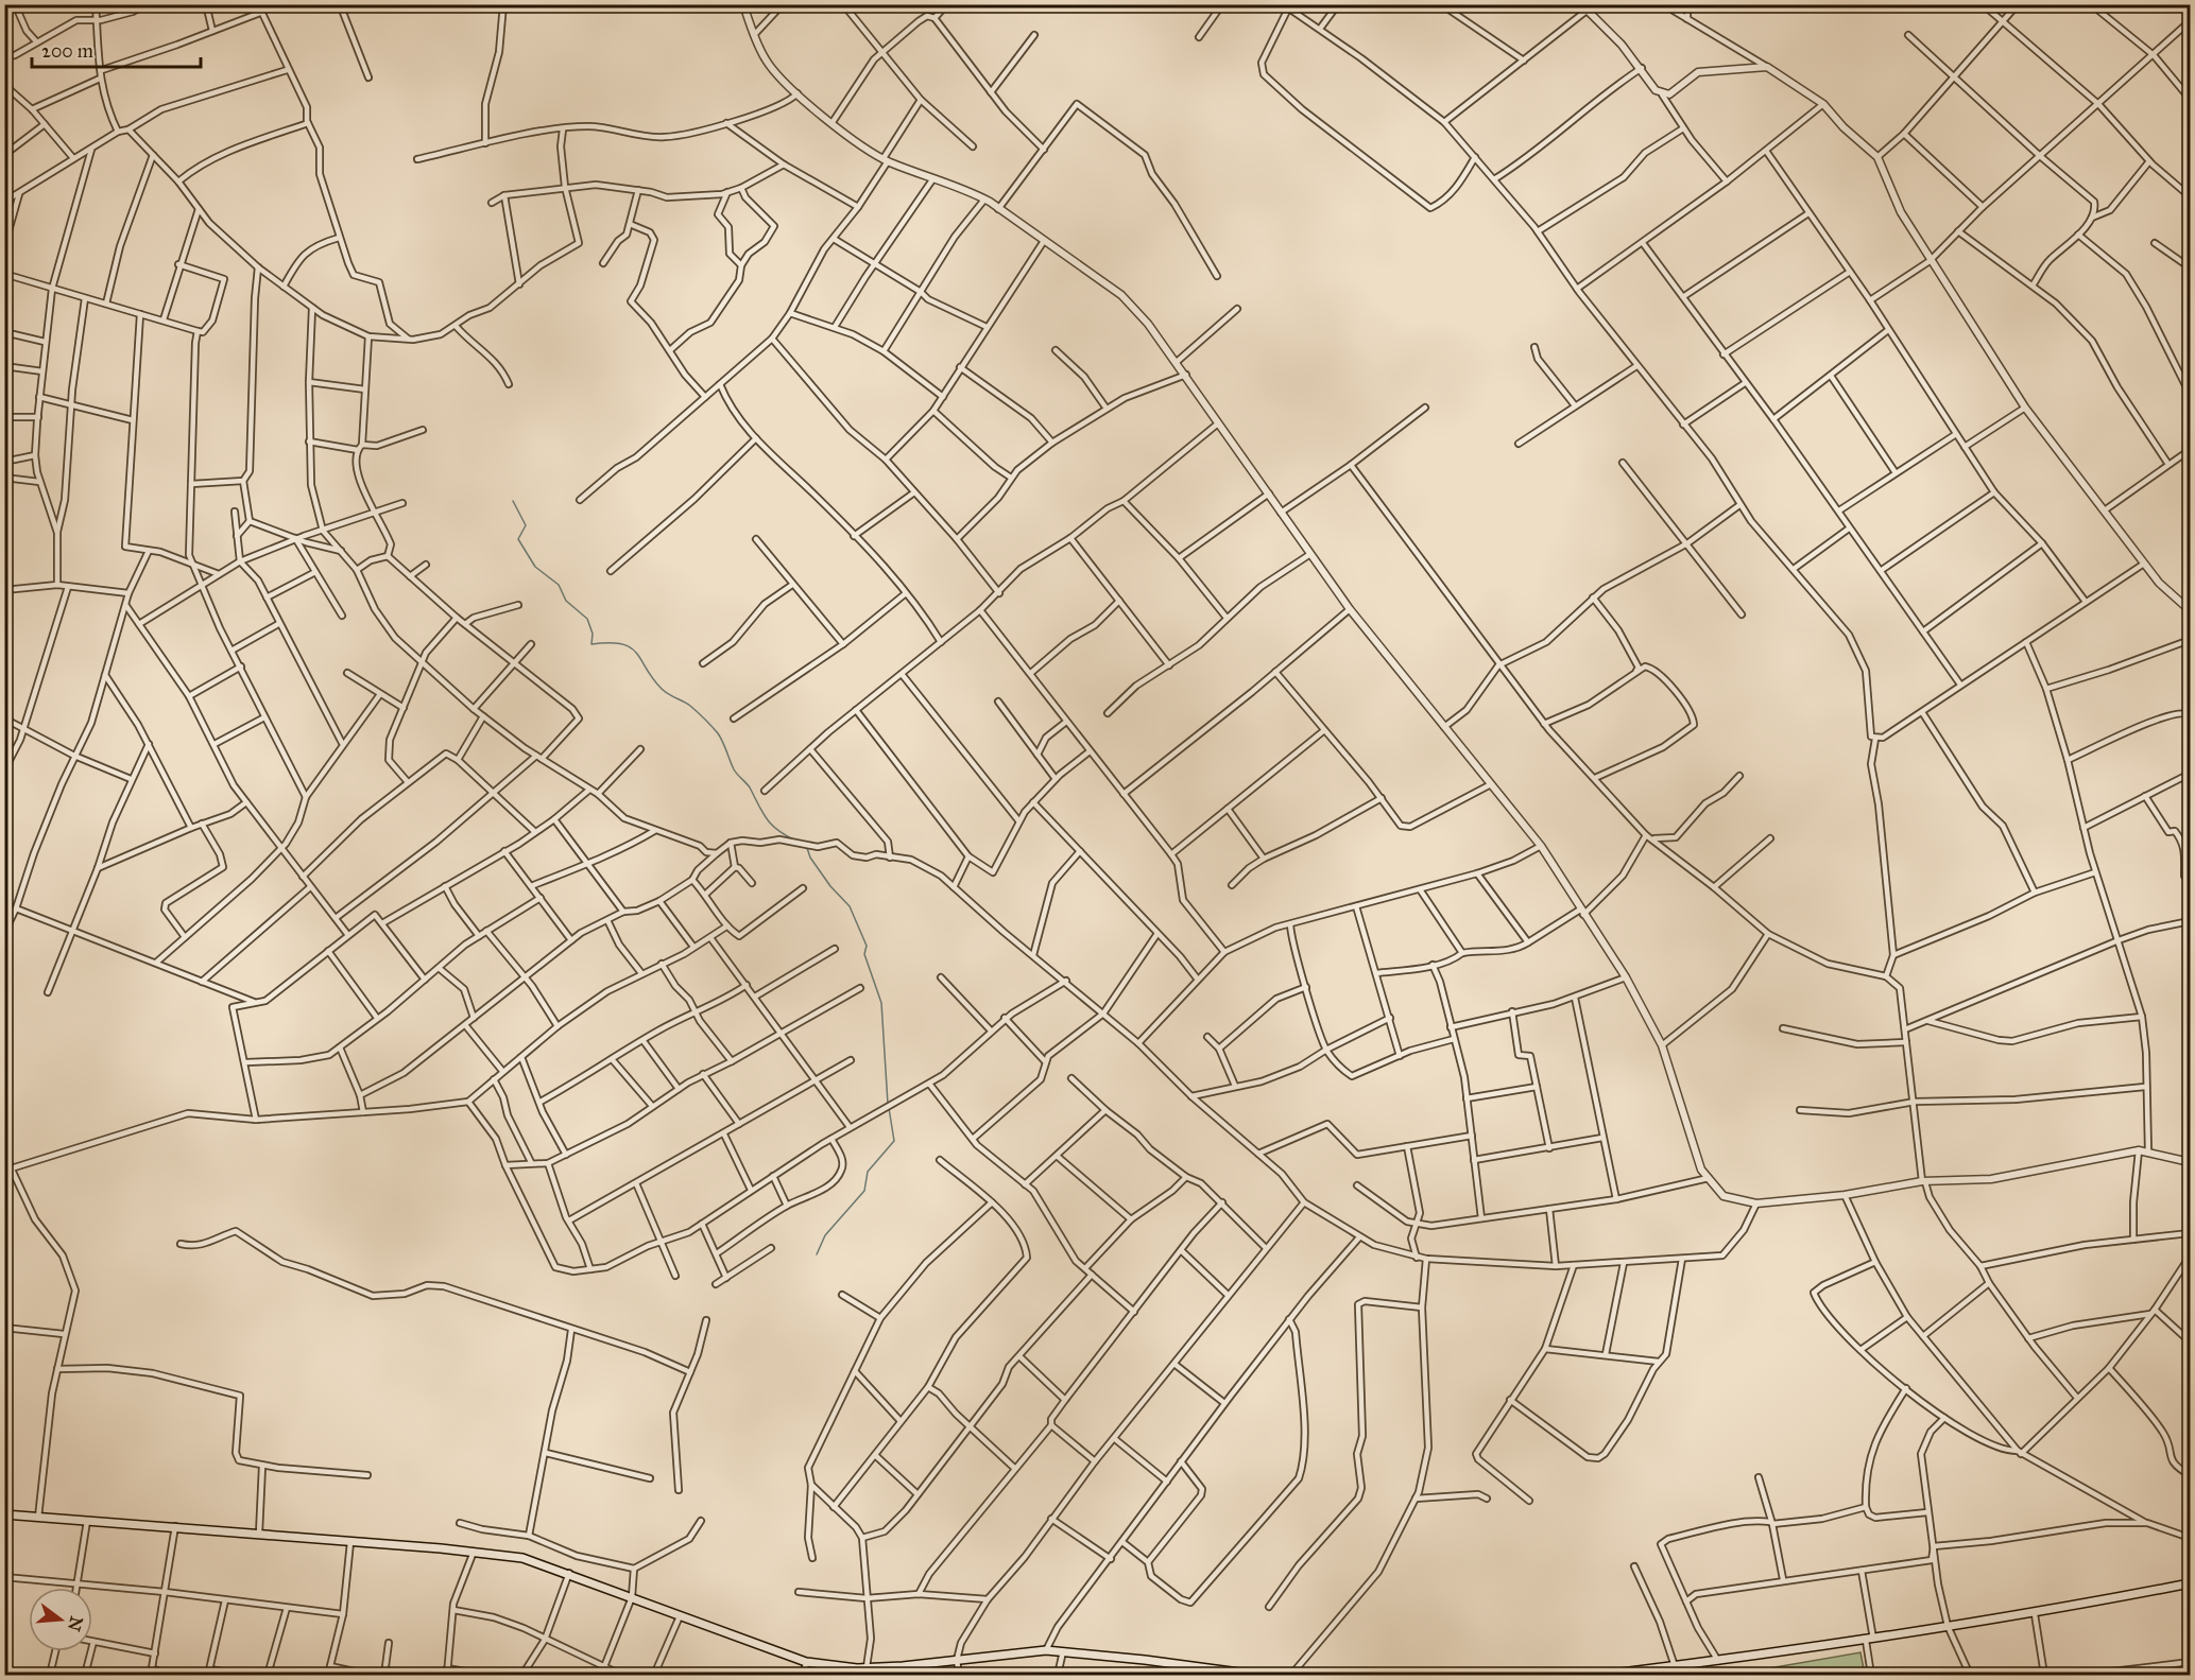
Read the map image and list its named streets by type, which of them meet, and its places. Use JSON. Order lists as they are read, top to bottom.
{
  "scale_bar": "200 m",
  "north": "right"
}
